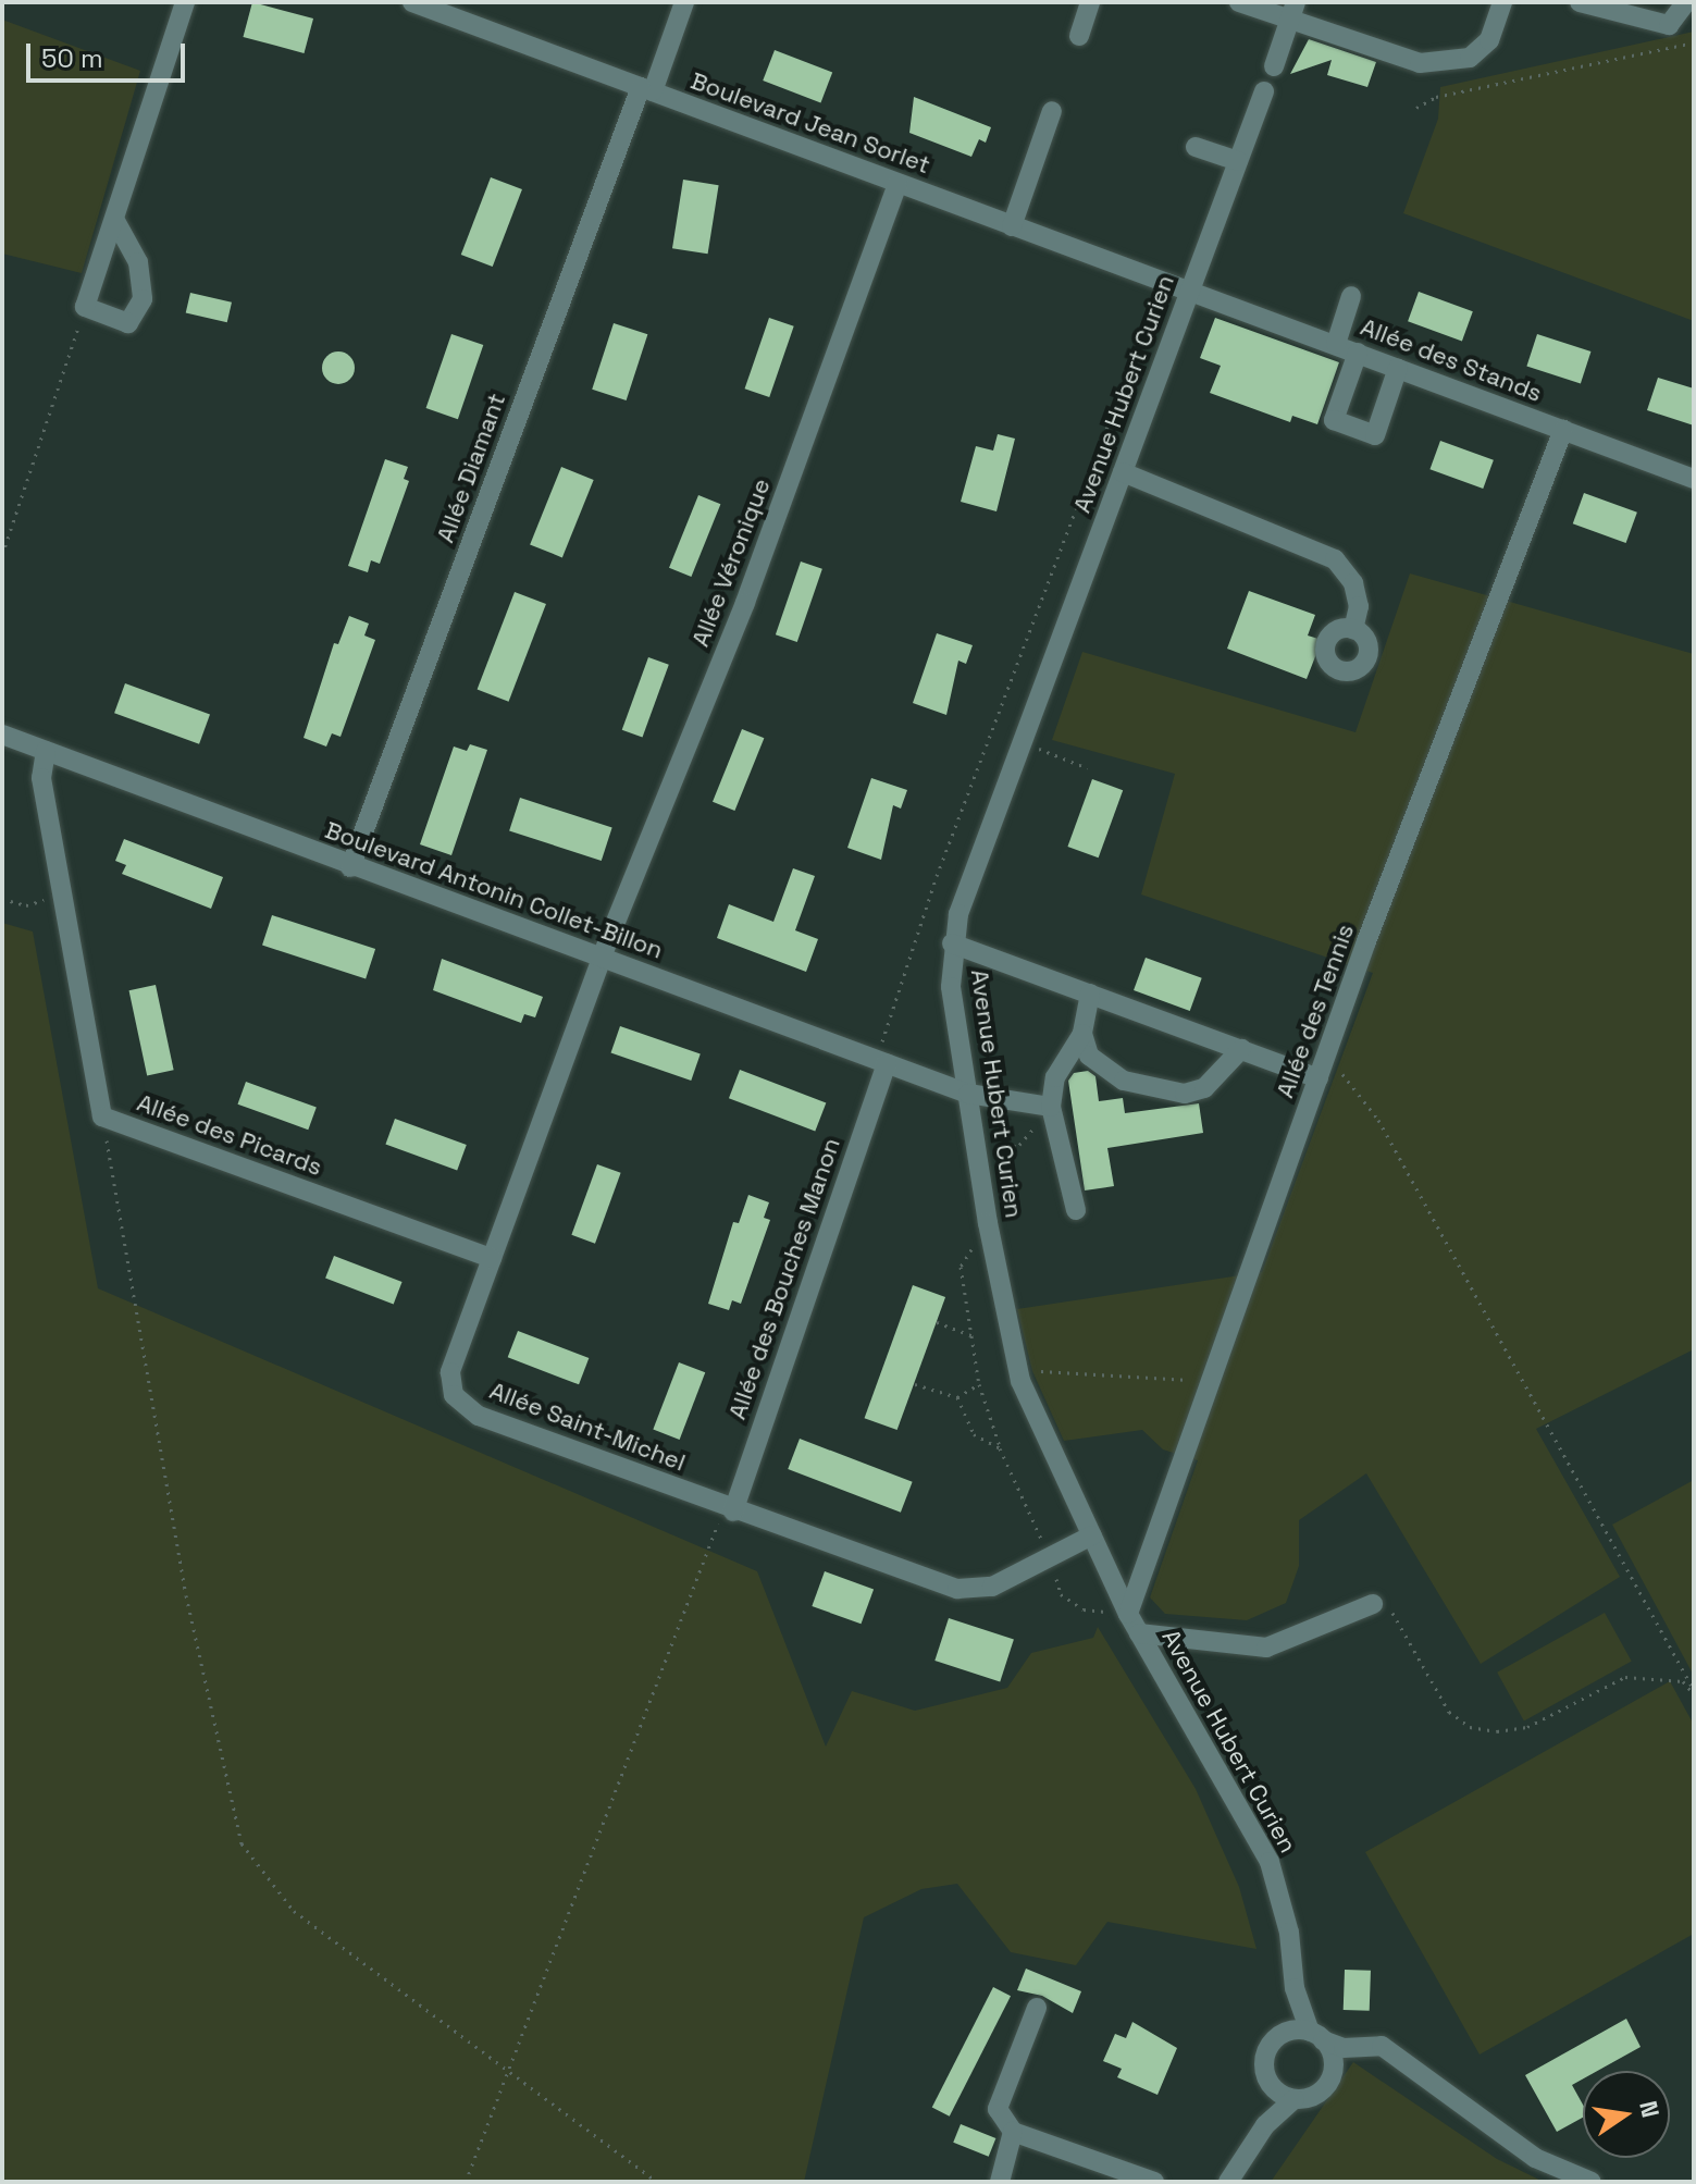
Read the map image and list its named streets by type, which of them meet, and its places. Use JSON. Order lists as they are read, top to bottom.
{
  "streets": {
    "street": [
      "Boulevard Jean Sorlet",
      "Allée des Stands",
      "Avenue Hubert Curien",
      "Allée Diamant",
      "Allée Véronique",
      "Boulevard Antonin Collet-Billon",
      "Allée des Tennis",
      "Allée des Picards",
      "Allée des Bouches Manon",
      "Allée Saint-Michel"
    ]
  },
  "crossings": [
    ["Boulevard Jean Sorlet", "Allée des Stands"],
    ["Boulevard Jean Sorlet", "Avenue Hubert Curien"],
    ["Boulevard Jean Sorlet", "Allée Diamant"],
    ["Boulevard Jean Sorlet", "Allée Véronique"],
    ["Allée des Stands", "Avenue Hubert Curien"],
    ["Allée des Stands", "Allée des Tennis"],
    ["Avenue Hubert Curien", "Boulevard Antonin Collet-Billon"],
    ["Avenue Hubert Curien", "Allée des Tennis"],
    ["Avenue Hubert Curien", "Allée Saint-Michel"],
    ["Allée Diamant", "Boulevard Antonin Collet-Billon"],
    ["Allée Véronique", "Boulevard Antonin Collet-Billon"],
    ["Allée Véronique", "Allée Saint-Michel"],
    ["Boulevard Antonin Collet-Billon", "Allée des Picards"],
    ["Boulevard Antonin Collet-Billon", "Allée des Bouches Manon"],
    ["Boulevard Antonin Collet-Billon", "Allée Saint-Michel"],
    ["Allée des Picards", "Allée Saint-Michel"],
    ["Allée des Bouches Manon", "Allée Saint-Michel"]
  ],
  "scale_bar": "50 m",
  "north": "right"
}
